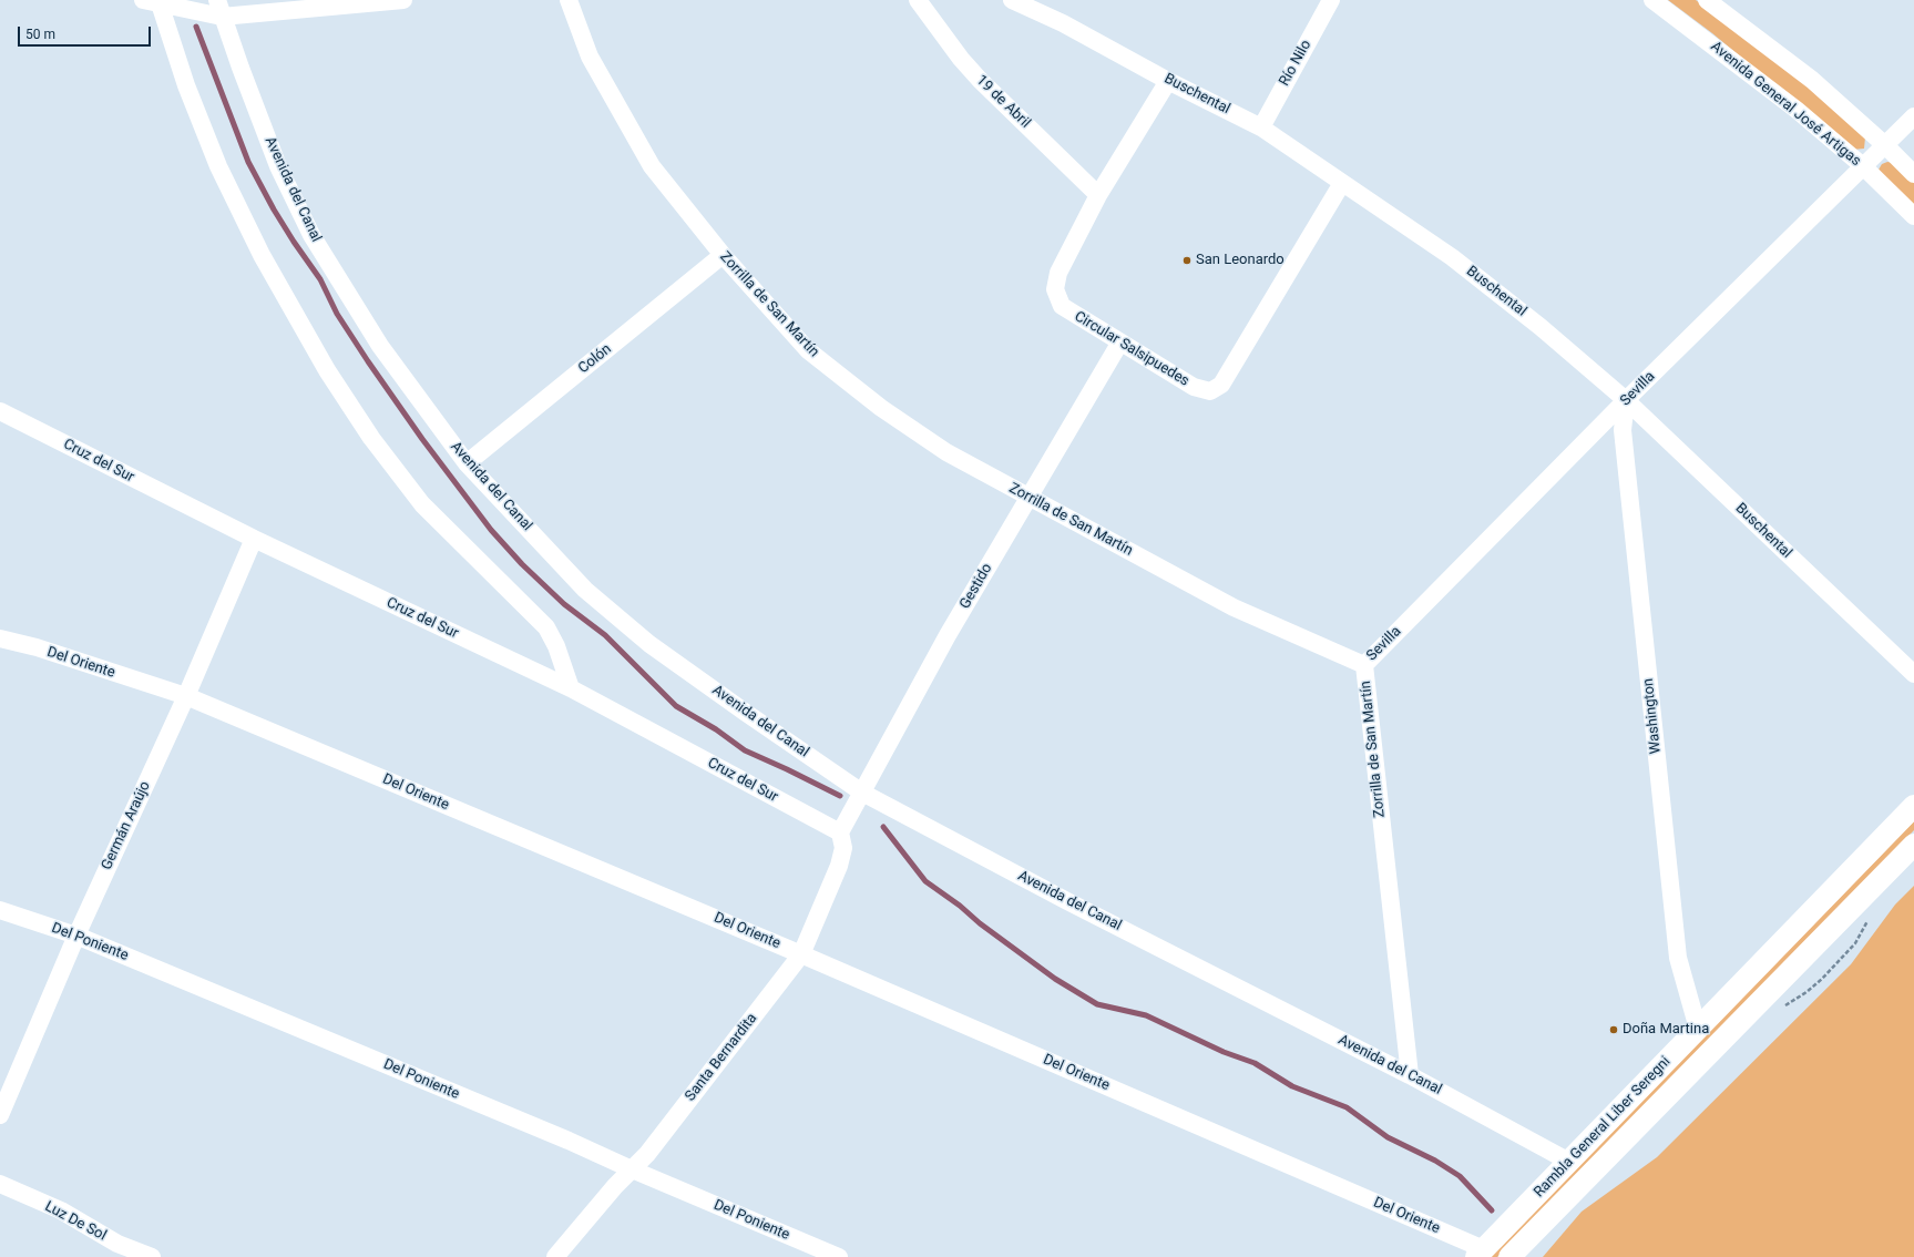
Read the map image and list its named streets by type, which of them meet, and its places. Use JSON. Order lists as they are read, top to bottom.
{
  "streets": {
    "main road": ["Rambla General Liber Seregni"],
    "street": [
      "Río Nilo",
      "Buschental",
      "19 de Abril",
      "Avenida General José Artigas",
      "Avenida del Canal",
      "Zorrilla de San Martín",
      "Circular Salsipuedes",
      "Colón",
      "Sevilla",
      "Cruz del Sur",
      "Gestido",
      "Del Oriente",
      "Washington",
      "Germán Araújo",
      "Del Poniente",
      "Santa Bernardita",
      "Luz De Sol"
    ]
  },
  "crossings": [
    ["Río Nilo", "Buschental"],
    ["Buschental", "Circular Salsipuedes"],
    ["Buschental", "Sevilla"],
    ["Buschental", "Washington"],
    ["19 de Abril", "Circular Salsipuedes"],
    ["Avenida General José Artigas", "Sevilla"],
    ["Avenida del Canal", "Zorrilla de San Martín"],
    ["Avenida del Canal", "Colón"],
    ["Avenida del Canal", "Gestido"],
    ["Avenida del Canal", "Rambla General Liber Seregni"],
    ["Zorrilla de San Martín", "Colón"],
    ["Zorrilla de San Martín", "Sevilla"],
    ["Zorrilla de San Martín", "Gestido"],
    ["Circular Salsipuedes", "Gestido"],
    ["Sevilla", "Washington"],
    ["Cruz del Sur", "Gestido"],
    ["Cruz del Sur", "Germán Araújo"],
    ["Cruz del Sur", "Santa Bernardita"],
    ["Gestido", "Santa Bernardita"],
    ["Del Oriente", "Germán Araújo"],
    ["Del Oriente", "Santa Bernardita"],
    ["Del Oriente", "Rambla General Liber Seregni"],
    ["Washington", "Rambla General Liber Seregni"],
    ["Germán Araújo", "Del Poniente"],
    ["Del Poniente", "Santa Bernardita"]
  ],
  "places": ["San Leonardo", "Doña Martina"],
  "scale_bar": "50 m"
}
